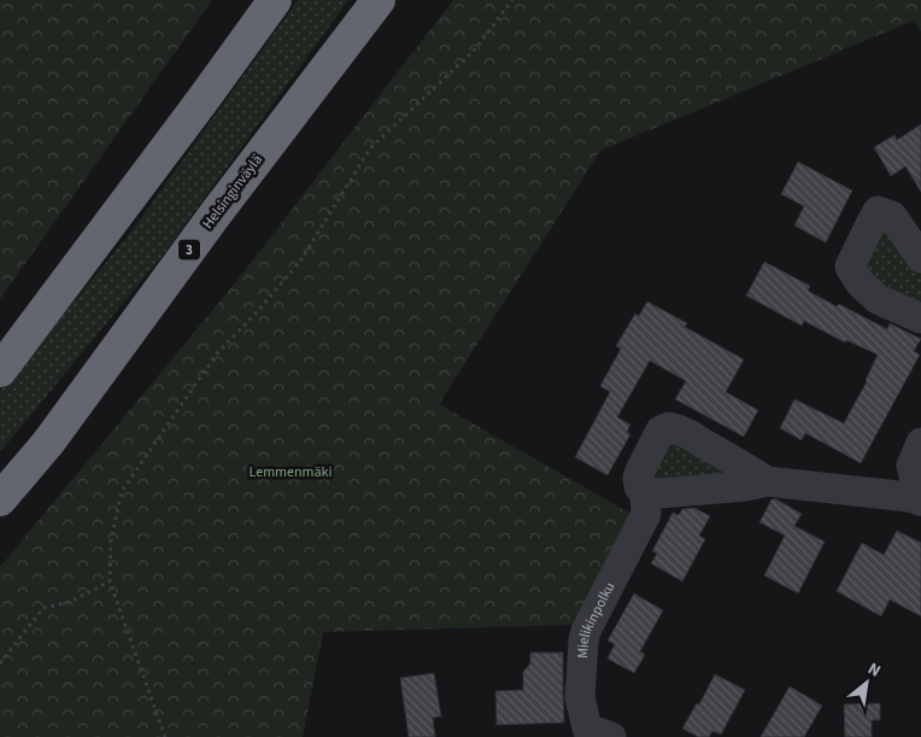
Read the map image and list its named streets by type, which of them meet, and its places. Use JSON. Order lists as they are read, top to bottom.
{
  "streets": {
    "highway": ["Helsinginväylä", "3"],
    "street": ["Mielikinpolku"]
  },
  "parks": ["Lemmenmäki"],
  "north": "top right"
}
